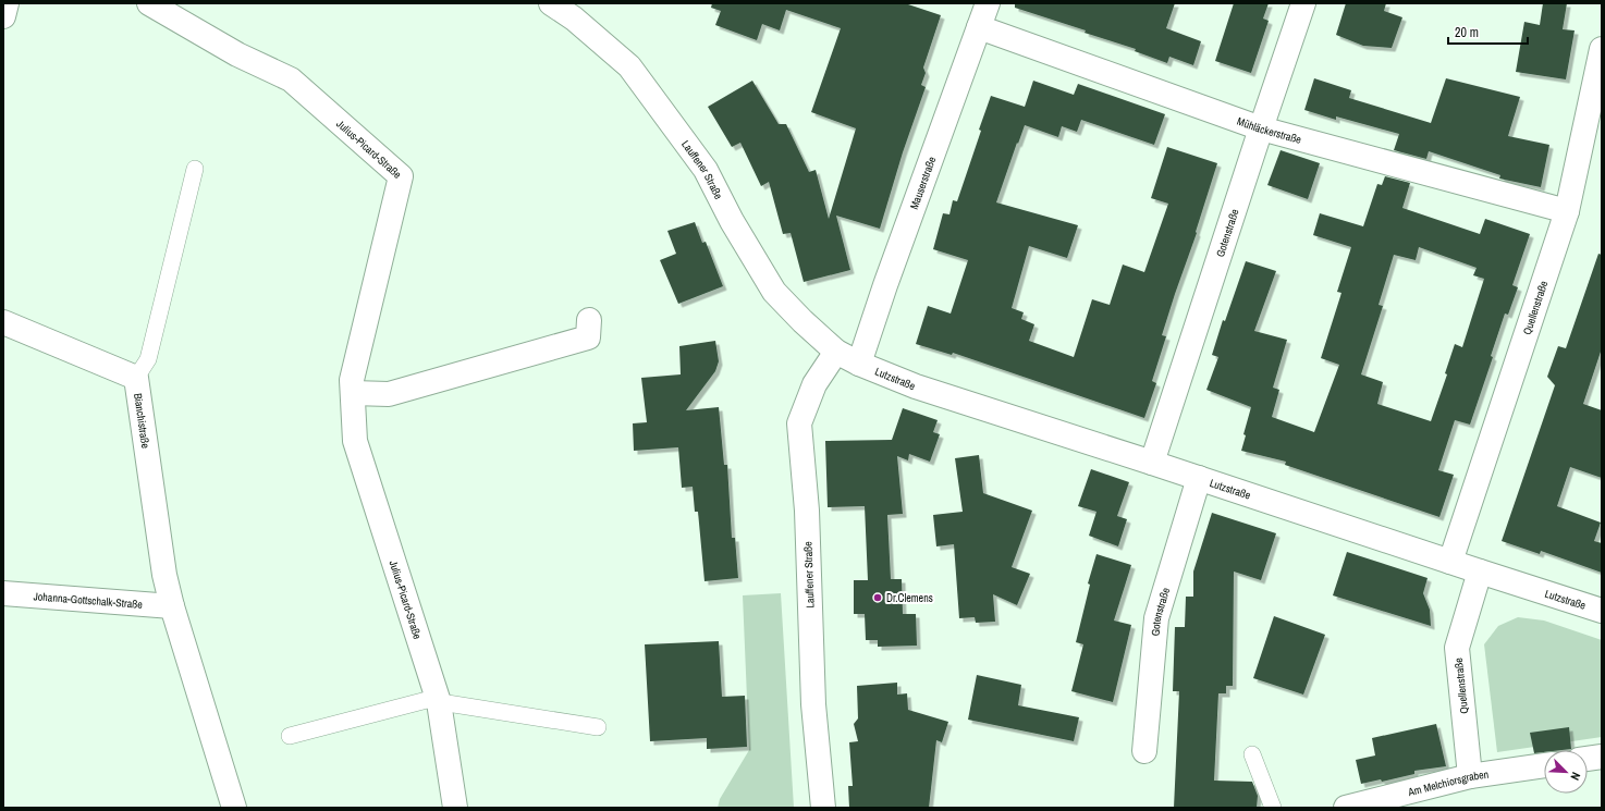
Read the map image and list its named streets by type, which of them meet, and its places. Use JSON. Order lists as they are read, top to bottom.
{
  "streets": {
    "street": [
      "Mühläckerstraße",
      "Julius-Picard-Straße",
      "Lauffener Straße",
      "Mauserstraße",
      "Gotenstraße",
      "Quellenstraße",
      "Lutzstraße",
      "Bianchistraße",
      "Johanna-Gottschalk-Straße",
      "Am Melchiorsgraben"
    ]
  },
  "crossings": [
    ["Mühläckerstraße", "Mauserstraße"],
    ["Mühläckerstraße", "Gotenstraße"],
    ["Mühläckerstraße", "Quellenstraße"],
    ["Lauffener Straße", "Mauserstraße"],
    ["Lauffener Straße", "Lutzstraße"],
    ["Mauserstraße", "Lutzstraße"],
    ["Gotenstraße", "Lutzstraße"],
    ["Quellenstraße", "Lutzstraße"],
    ["Quellenstraße", "Am Melchiorsgraben"],
    ["Bianchistraße", "Johanna-Gottschalk-Straße"]
  ],
  "places": ["Dr.Clemens"],
  "scale_bar": "20 m",
  "north": "bottom right"
}
